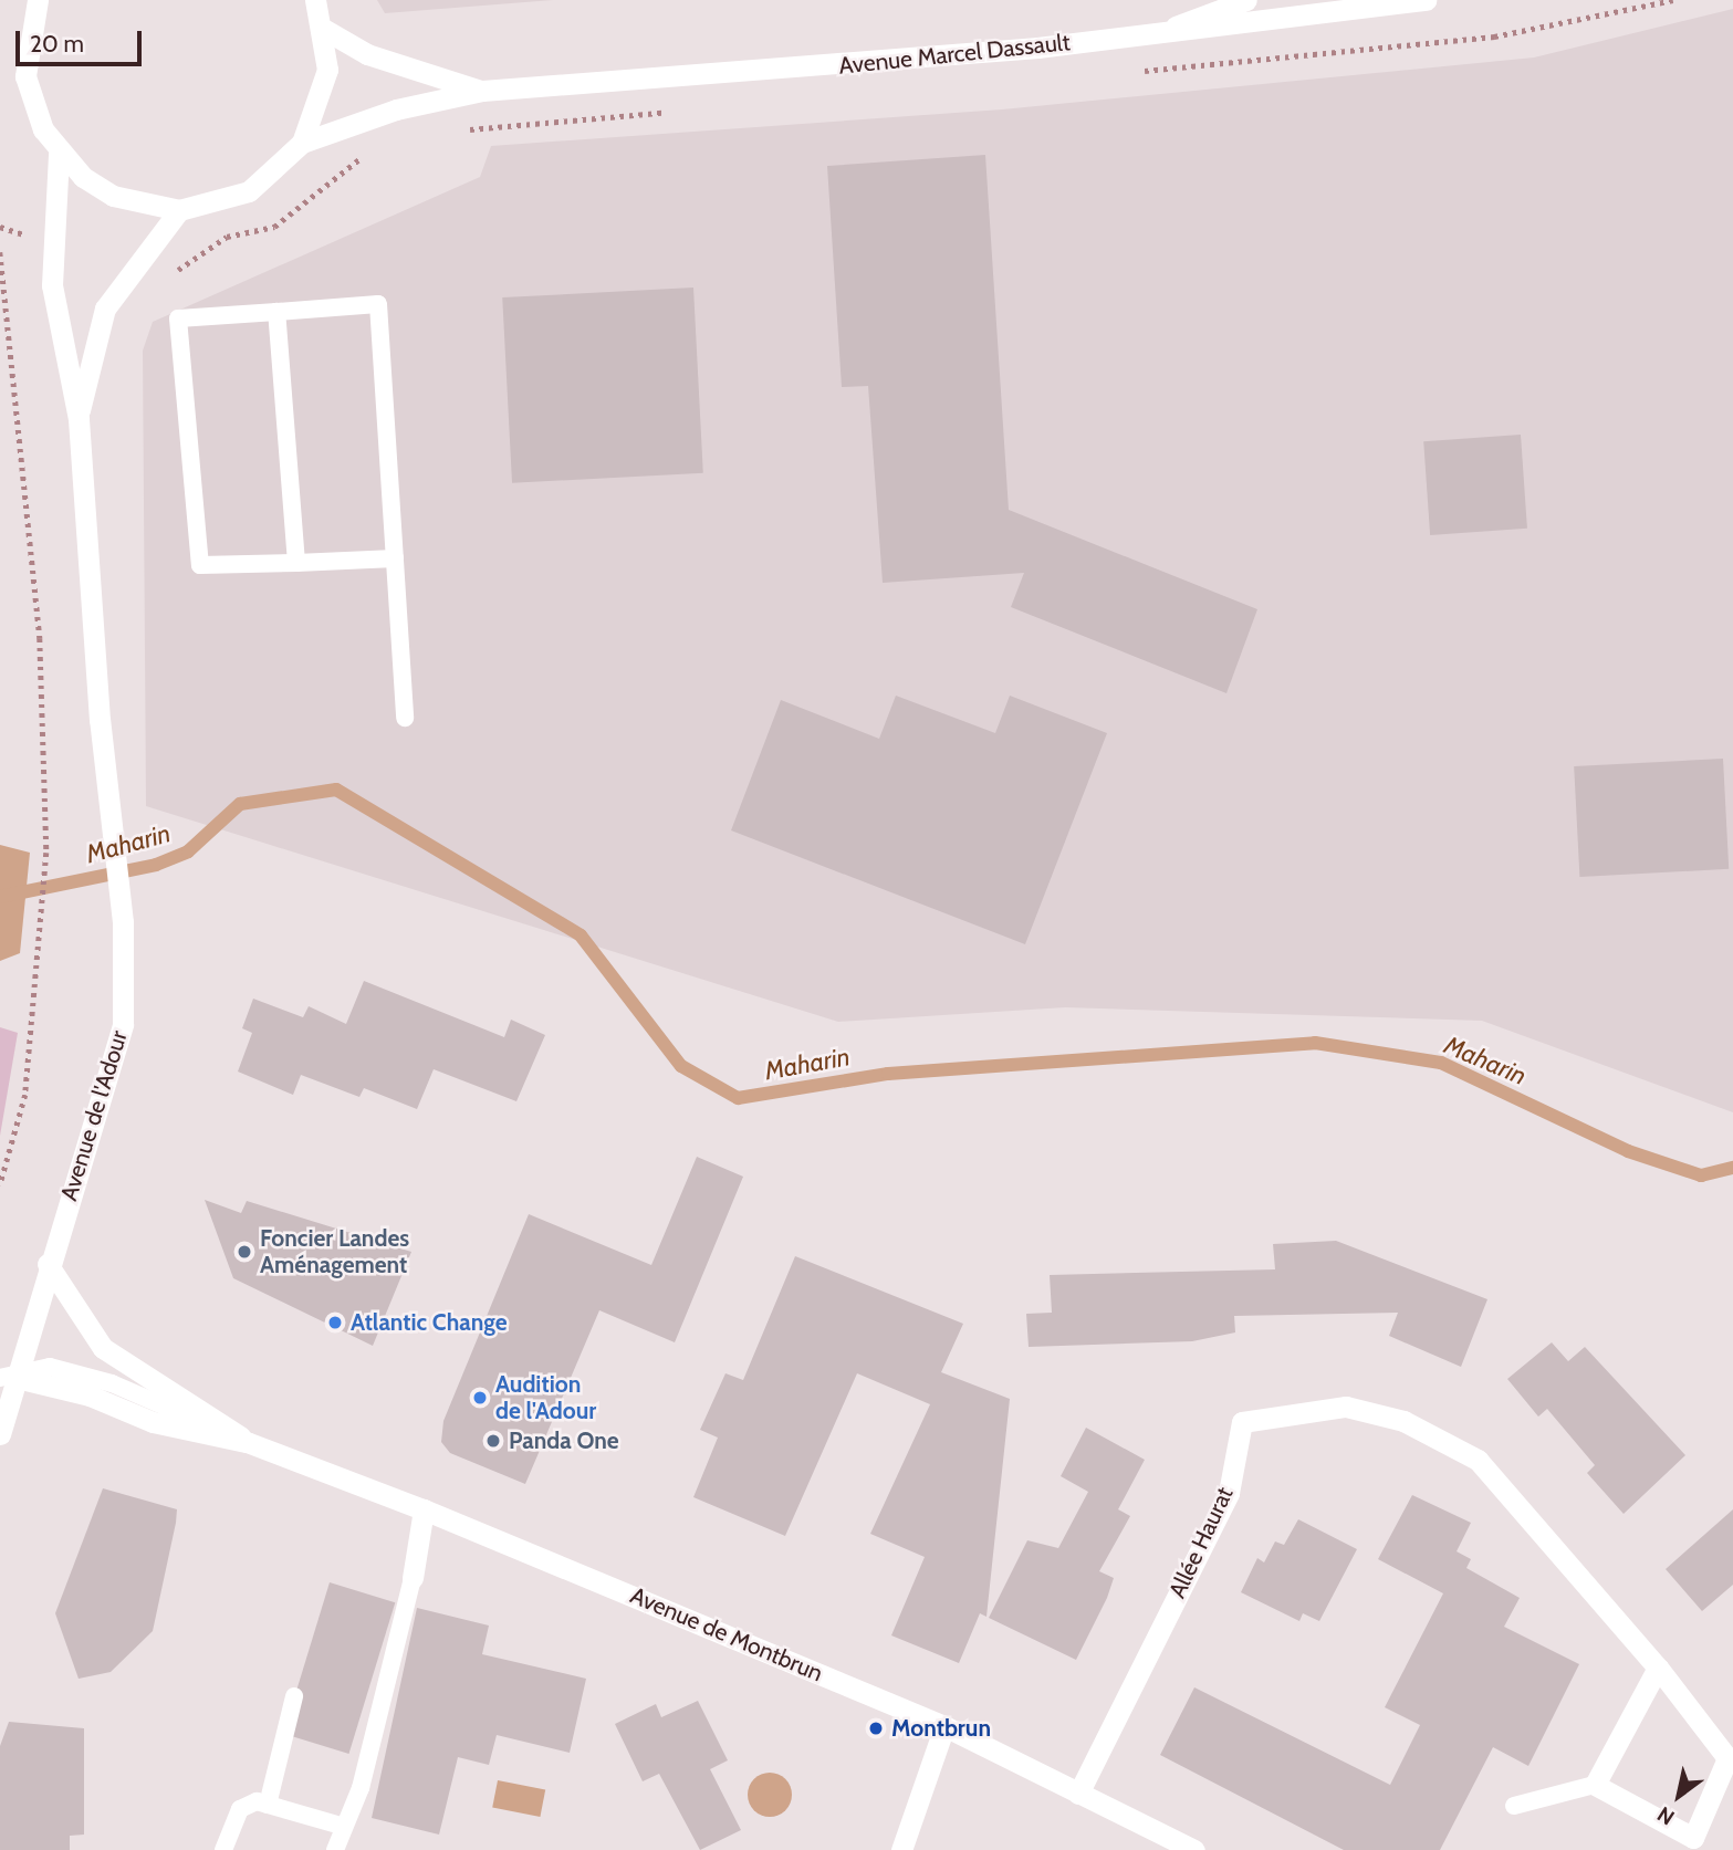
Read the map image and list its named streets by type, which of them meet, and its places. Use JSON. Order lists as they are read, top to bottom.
{
  "streets": {
    "main road": [
      "Avenue Marcel Dassault",
      "Avenue de l'Adour",
      "Allée Haurat",
      "Avenue de Montbrun"
    ]
  },
  "crossings": [
    ["Avenue de l'Adour", "Avenue de Montbrun"],
    ["Allée Haurat", "Avenue de Montbrun"]
  ],
  "water": ["Maharin"],
  "places": [
    "Foncier Landes Aménagement",
    "Atlantic Change",
    "Audition de l'Adour",
    "Panda One",
    "Montbrun"
  ],
  "scale_bar": "20 m",
  "north": "bottom left"
}
